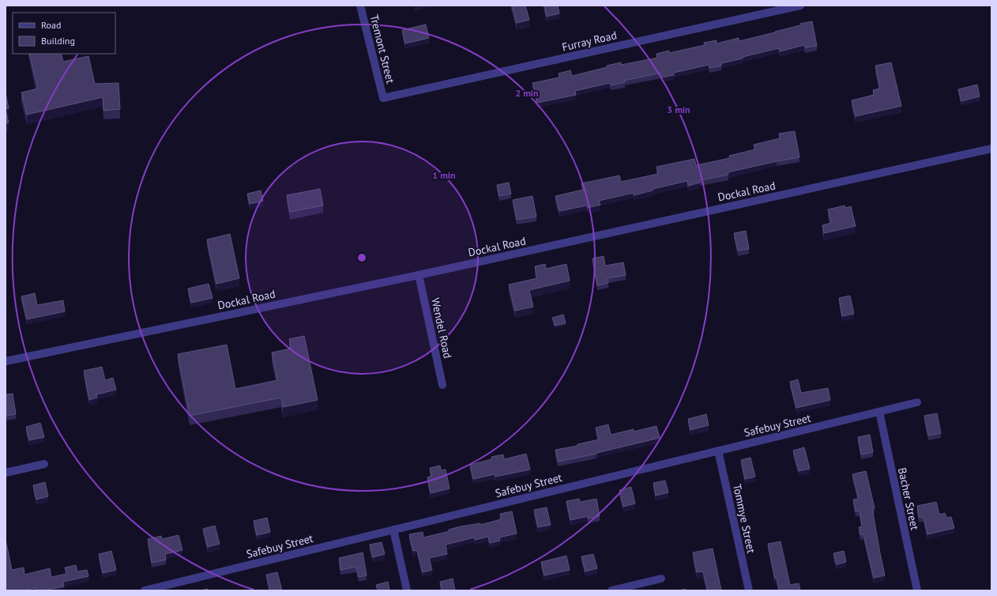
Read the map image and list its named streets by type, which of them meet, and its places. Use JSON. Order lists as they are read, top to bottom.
{
  "streets": {
    "street": [
      "Furray Road",
      "Tremont Street",
      "Dockal Road",
      "Wendel Road",
      "Safebuy Street",
      "Bacher Street",
      "Tommye Street"
    ]
  },
  "crossings": [
    ["Furray Road", "Tremont Street"],
    ["Dockal Road", "Wendel Road"],
    ["Safebuy Street", "Bacher Street"],
    ["Safebuy Street", "Tommye Street"]
  ],
  "legend": ["Road", "Building"],
  "rings": ["2 min", "3 min", "1 min"]
}
